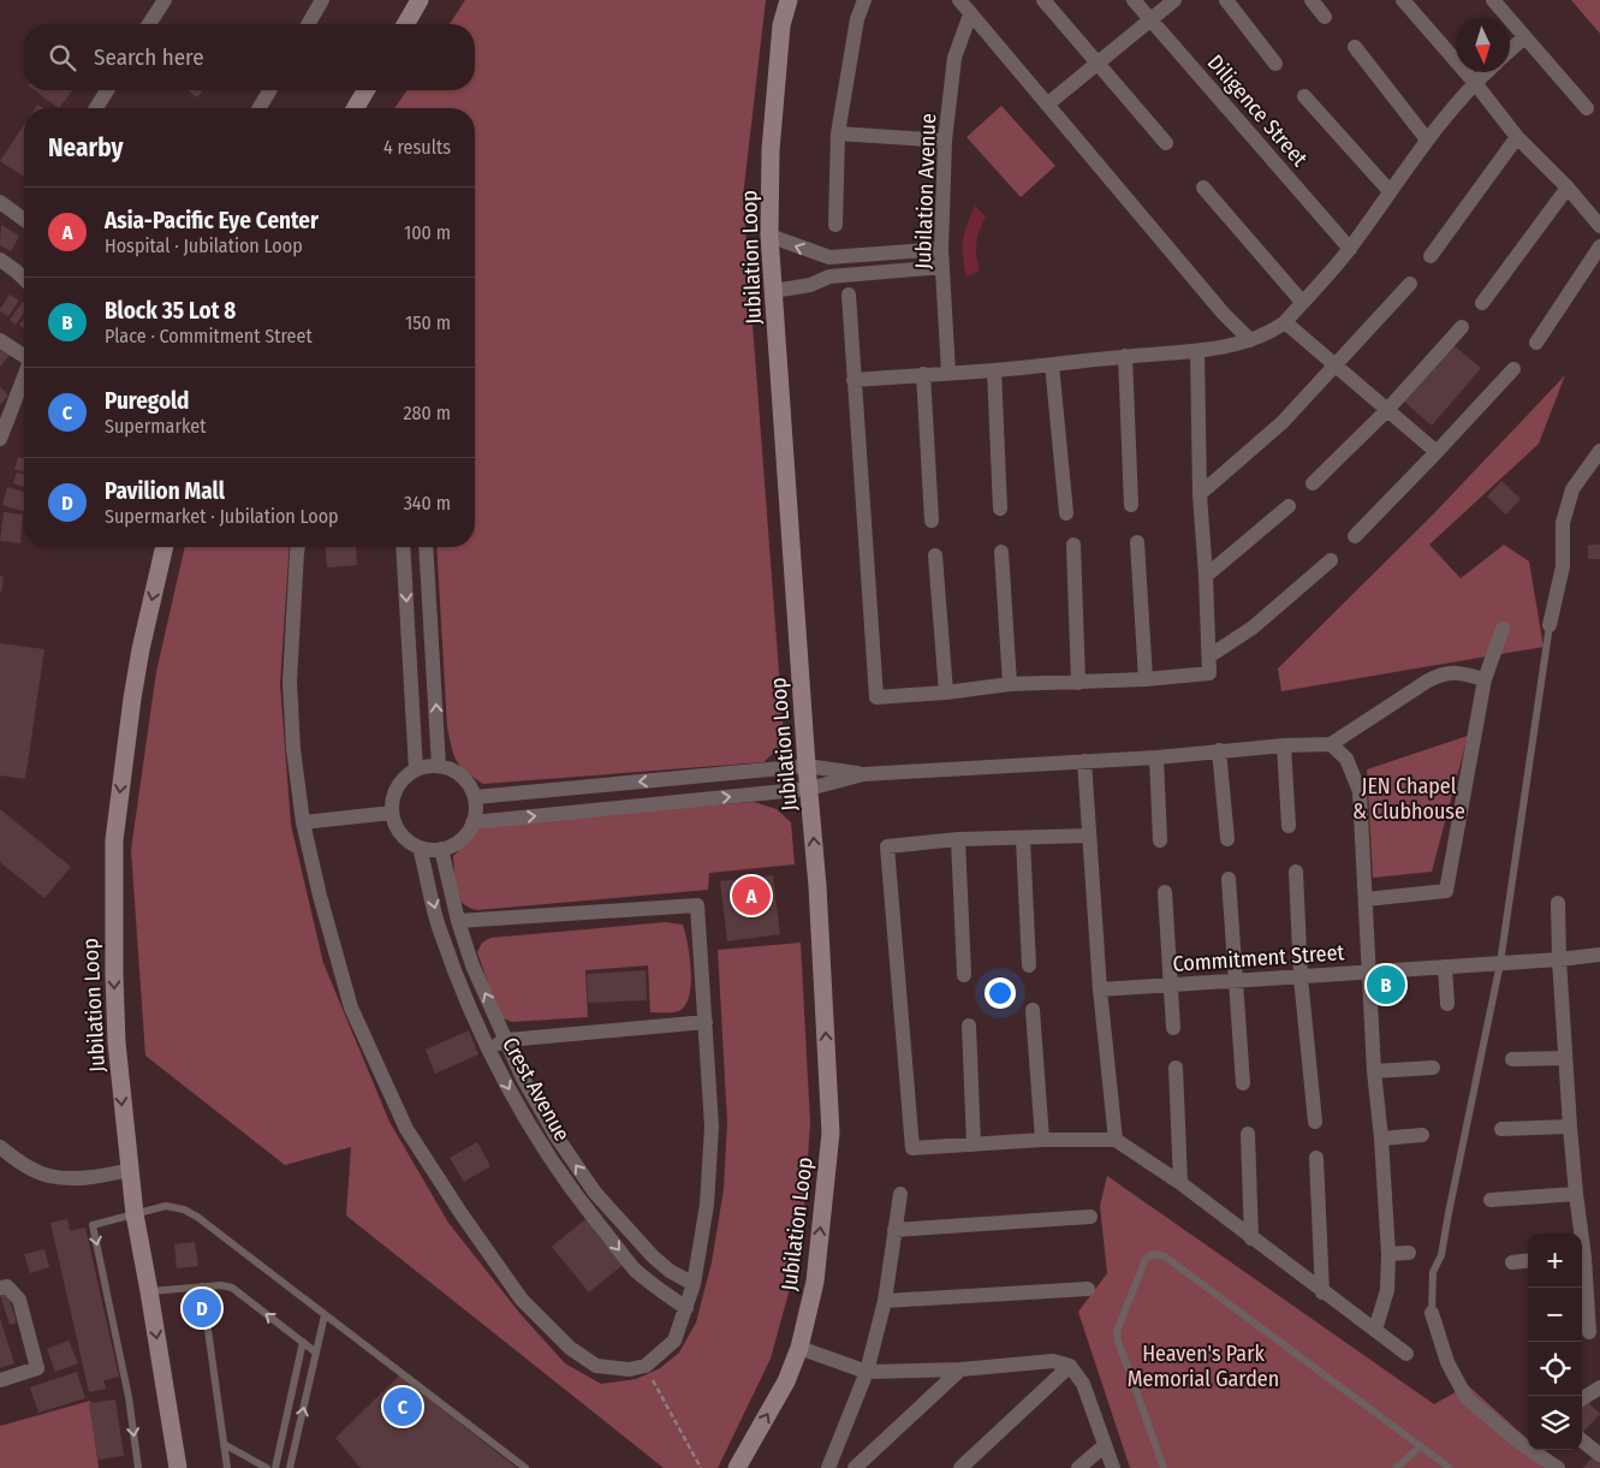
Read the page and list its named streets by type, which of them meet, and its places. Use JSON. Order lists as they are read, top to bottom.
{
  "streets": {
    "main road": ["Jubilation Loop"],
    "street": [
      "Diligence Street",
      "Jubilation Avenue",
      "Commitment Street",
      "Crest Avenue"
    ]
  },
  "parks": ["JEN Chapel & Clubhouse", "Heaven's Park Memorial Garden"],
  "north": "bottom",
  "page": {
    "search": "Search here",
    "heading": ["Nearby", "4 results"],
    "list": [
      {
        "mark": "A",
        "name": "Asia-Pacific Eye Center",
        "note": "Hospital · Jubilation Loop",
        "value": "100 m"
      },
      {
        "mark": "B",
        "name": "Block 35 Lot 8",
        "note": "Place · Commitment Street",
        "value": "150 m"
      },
      {
        "mark": "C",
        "name": "Puregold",
        "note": "Supermarket",
        "value": "280 m"
      },
      {
        "mark": "D",
        "name": "Pavilion Mall",
        "note": "Supermarket · Jubilation Loop",
        "value": "340 m"
      }
    ],
    "pins": [
      "A",
      "B",
      "D",
      "C"
    ],
    "map_buttons": ["+", "−"]
  }
}
